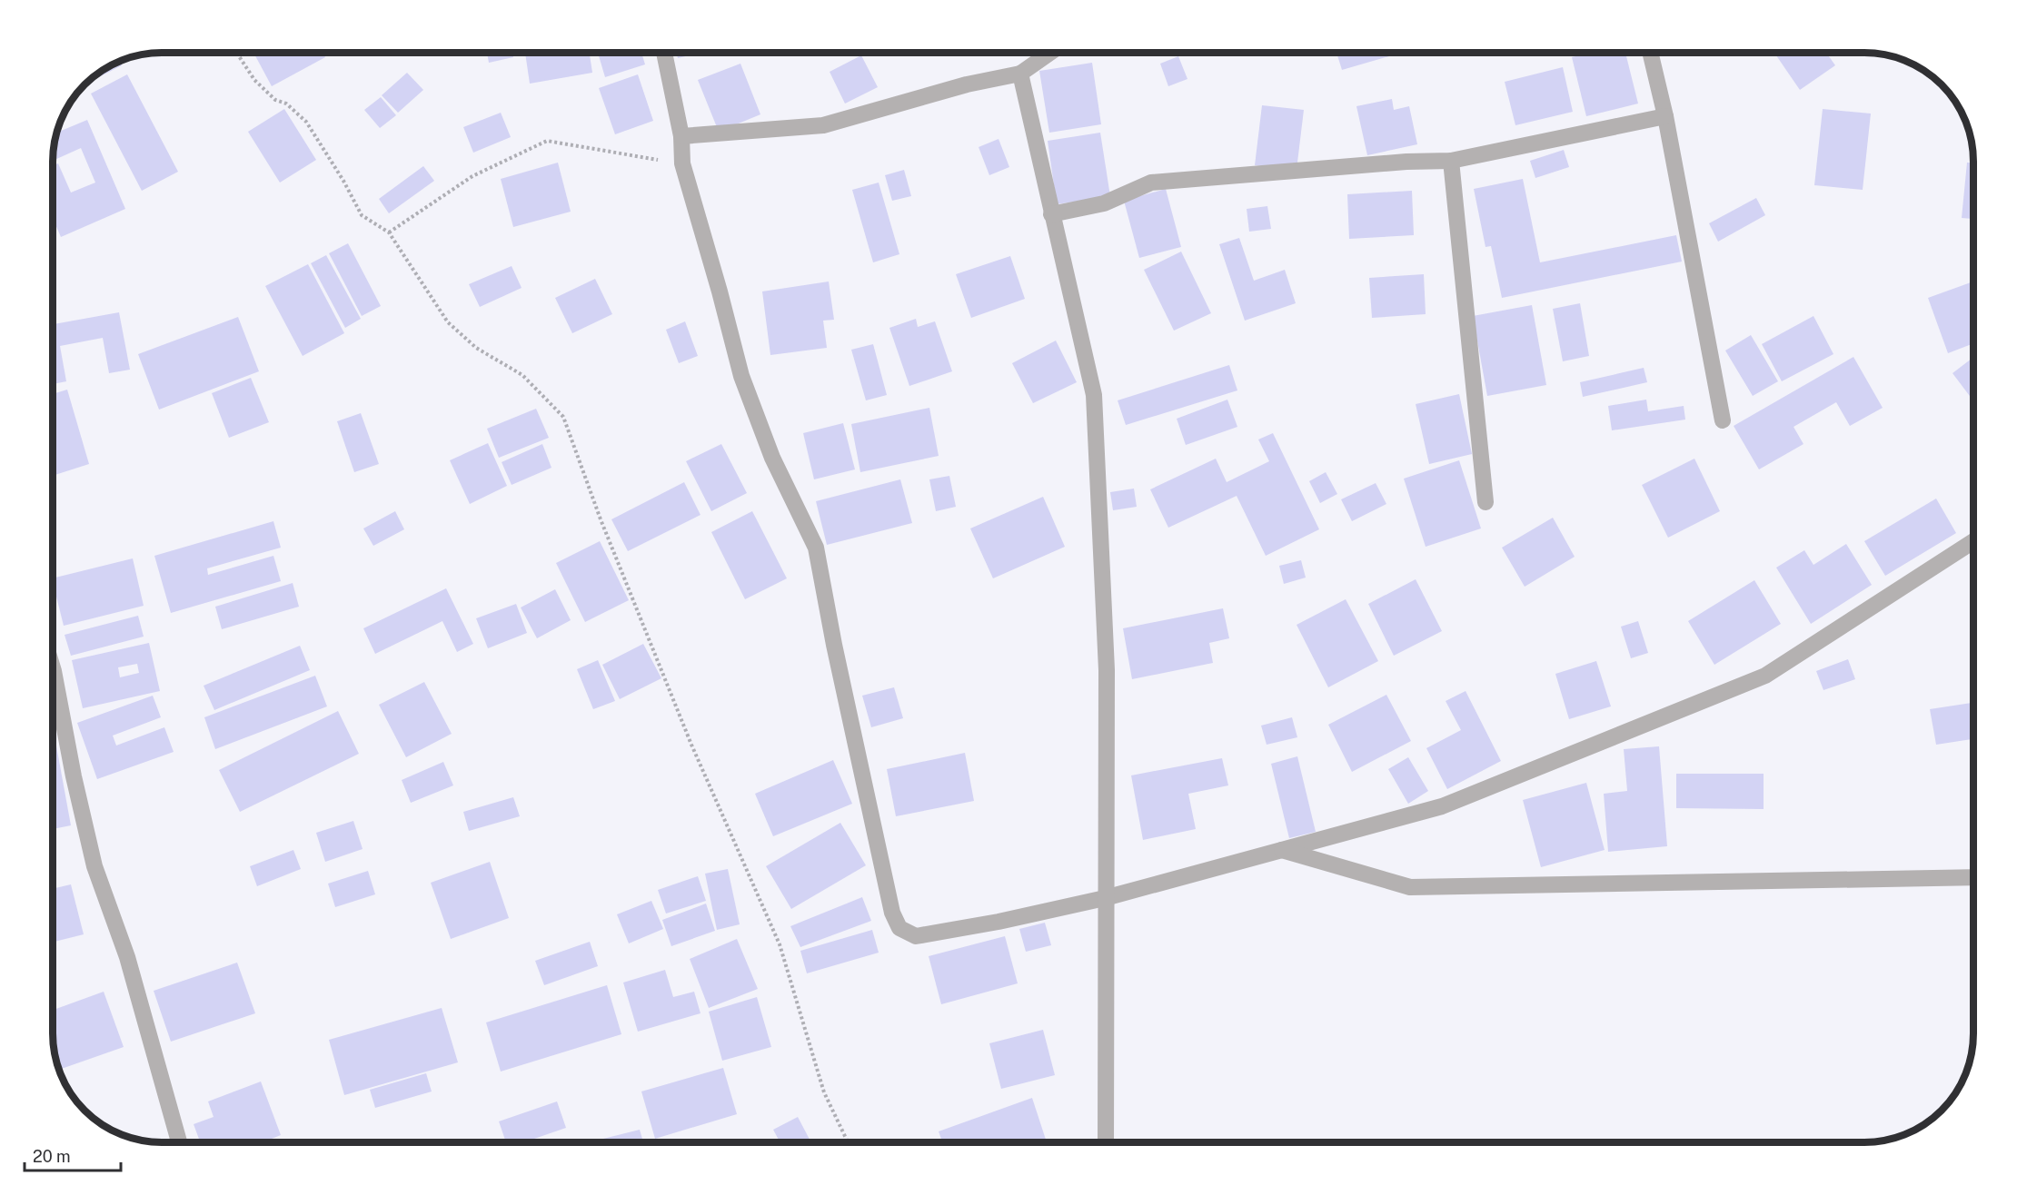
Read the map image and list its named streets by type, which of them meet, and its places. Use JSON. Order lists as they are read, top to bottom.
{
  "scale_bar": "20 m"
}
